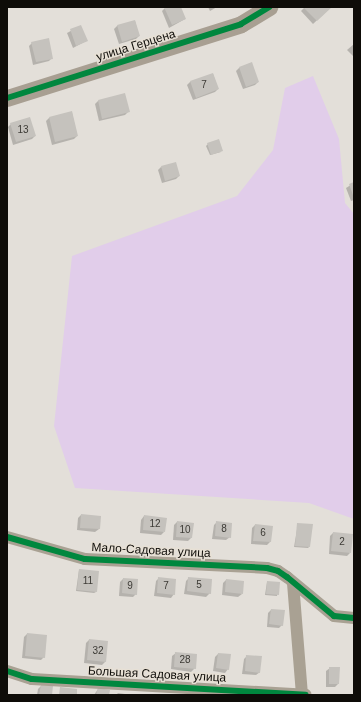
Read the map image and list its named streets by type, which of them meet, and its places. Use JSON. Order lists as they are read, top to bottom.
{
  "streets": {
    "street": ["улица Герцена", "Мало-Садовая улица", "Большая Садовая улица"]
  },
  "house_numbers": [
    "7",
    "13",
    "12",
    "8",
    "10",
    "6",
    "2",
    "11",
    "5",
    "9",
    "7",
    "32",
    "28"
  ]
}
